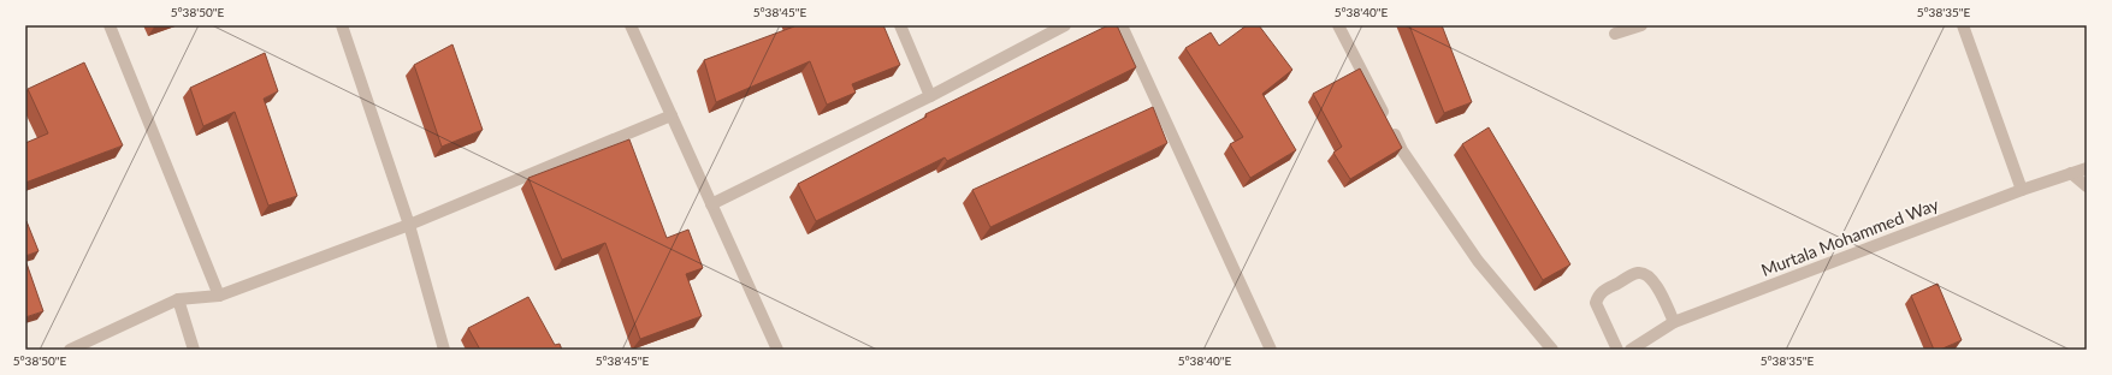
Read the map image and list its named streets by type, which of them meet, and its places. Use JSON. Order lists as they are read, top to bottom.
{
  "streets": {
    "street": ["Murtala Mohammed Way"]
  },
  "coordinates": [
    "5°38'50\"E",
    "5°38'45\"E",
    "5°38'40\"E",
    "5°38'35\"E"
  ]
}
